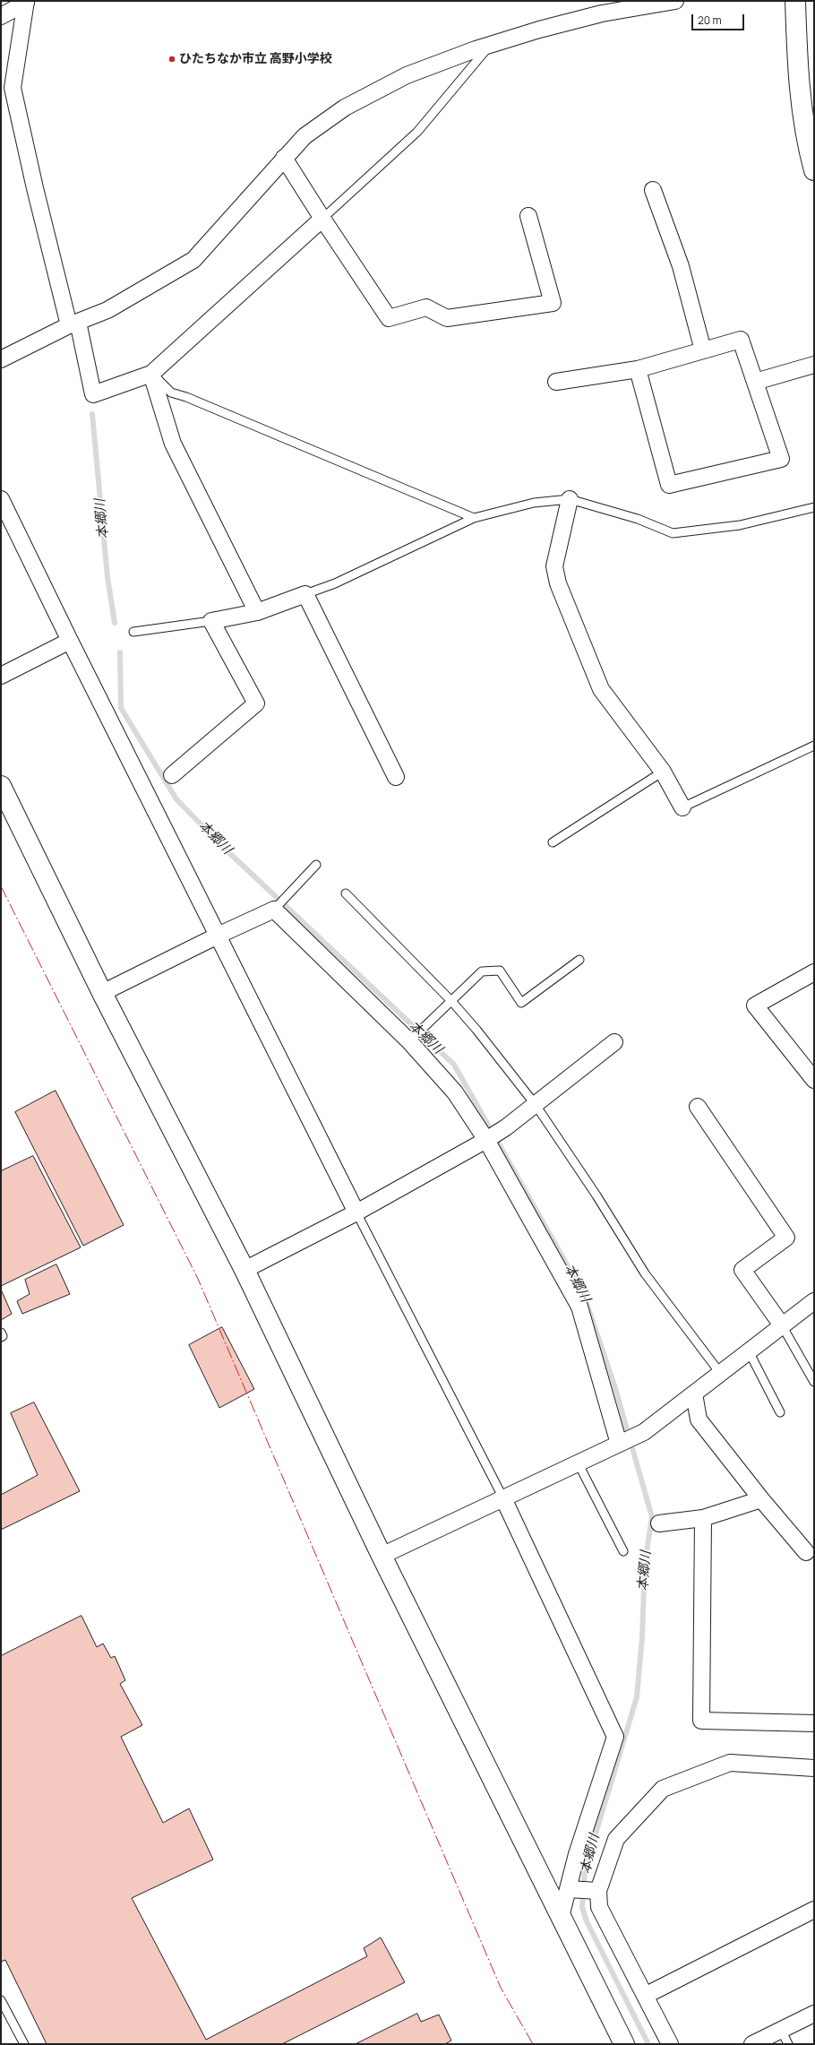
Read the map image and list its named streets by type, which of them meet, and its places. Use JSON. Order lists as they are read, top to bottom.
{
  "water": ["本郷川"],
  "places": ["ひたちなか市立 高野小学校"],
  "scale_bar": "20 m"
}
